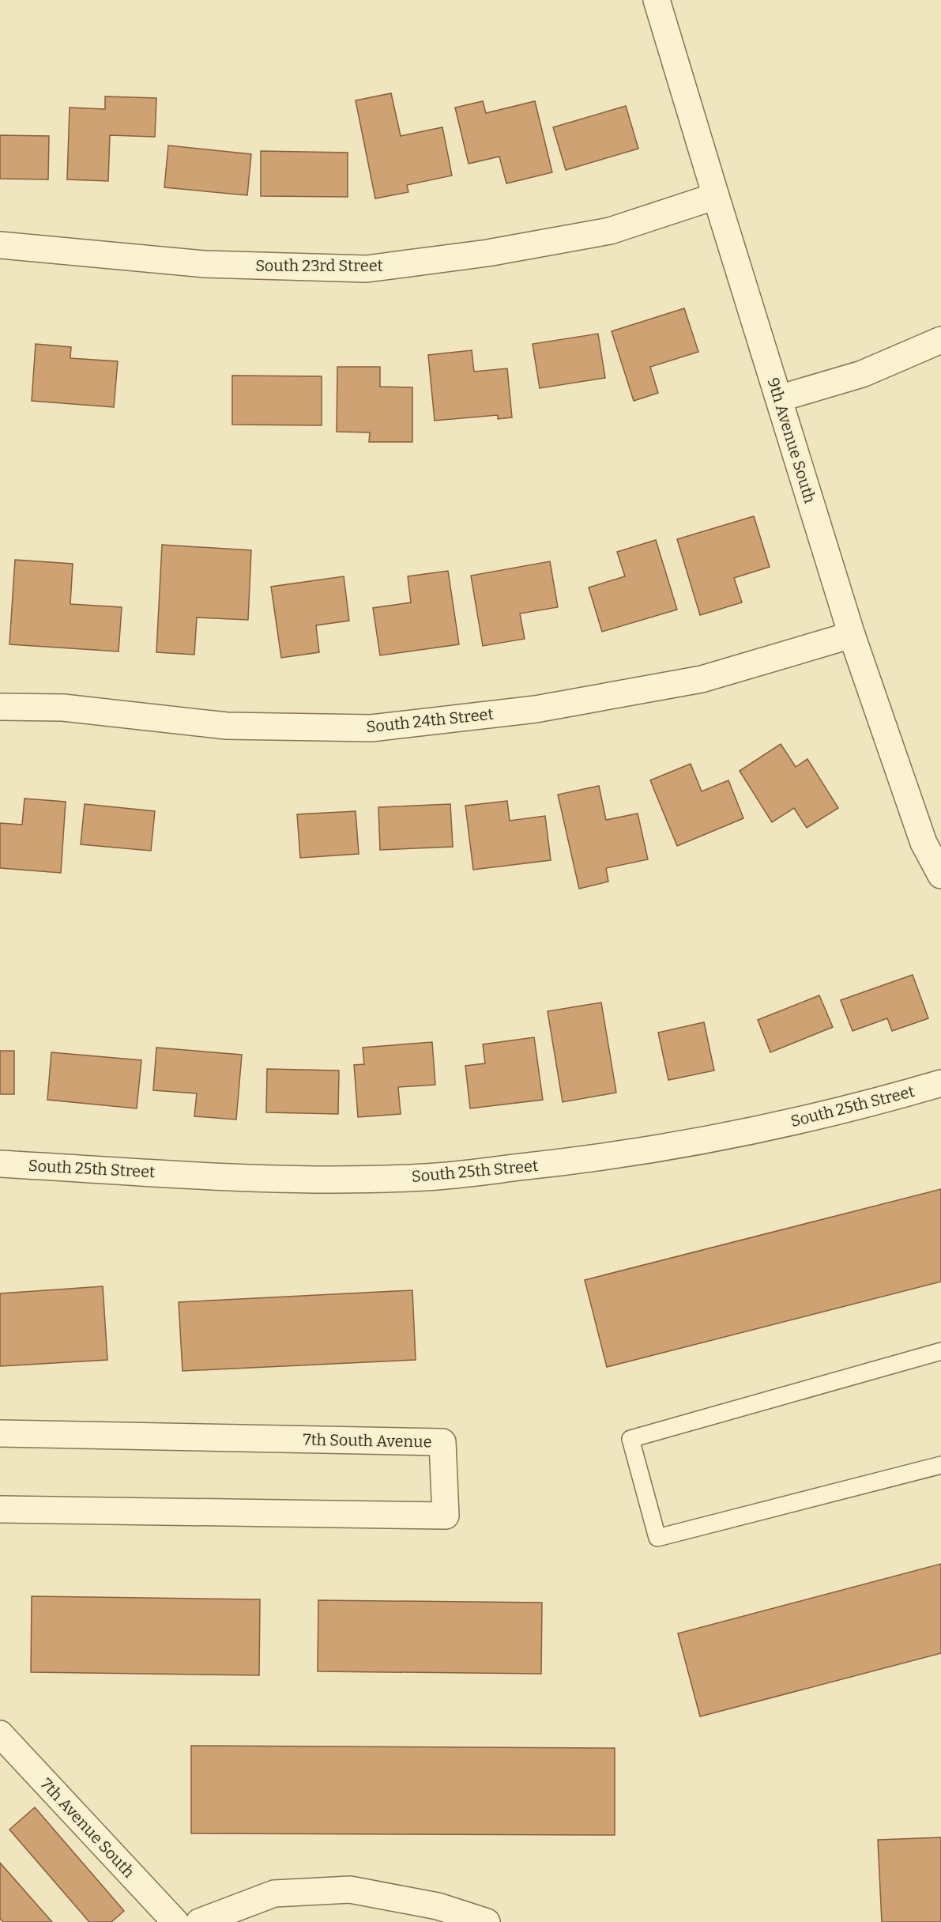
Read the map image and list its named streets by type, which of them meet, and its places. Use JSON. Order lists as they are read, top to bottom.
{
  "streets": {
    "street": [
      "South 23rd Street",
      "9th Avenue South",
      "South 24th Street",
      "South 25th Street",
      "7th South Avenue",
      "7th Avenue South"
    ]
  },
  "crossings": [
    ["South 23rd Street", "9th Avenue South"],
    ["9th Avenue South", "South 24th Street"]
  ]
}
